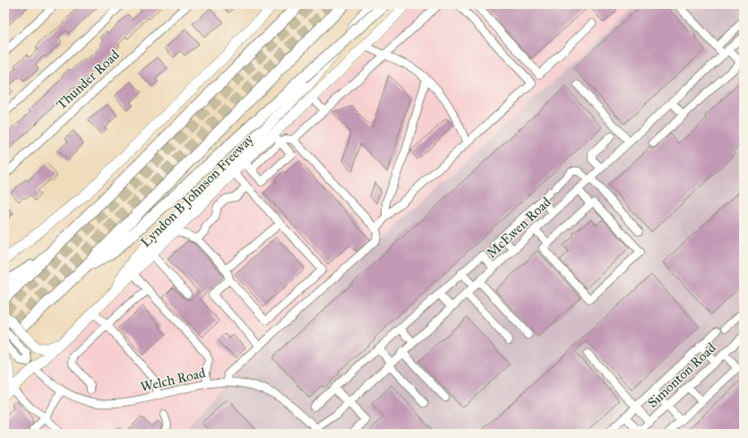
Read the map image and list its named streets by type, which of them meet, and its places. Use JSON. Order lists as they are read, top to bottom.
{
  "streets": {
    "highway": ["Lyndon B Johnson Freeway"],
    "street": [
      "Thunder Road",
      "McEwen Road",
      "Simonton Road",
      "Welch Road"
    ]
  },
  "crossings": [
    ["Lyndon B Johnson Freeway", "Welch Road"],
    ["McEwen Road", "Welch Road"]
  ]
}
